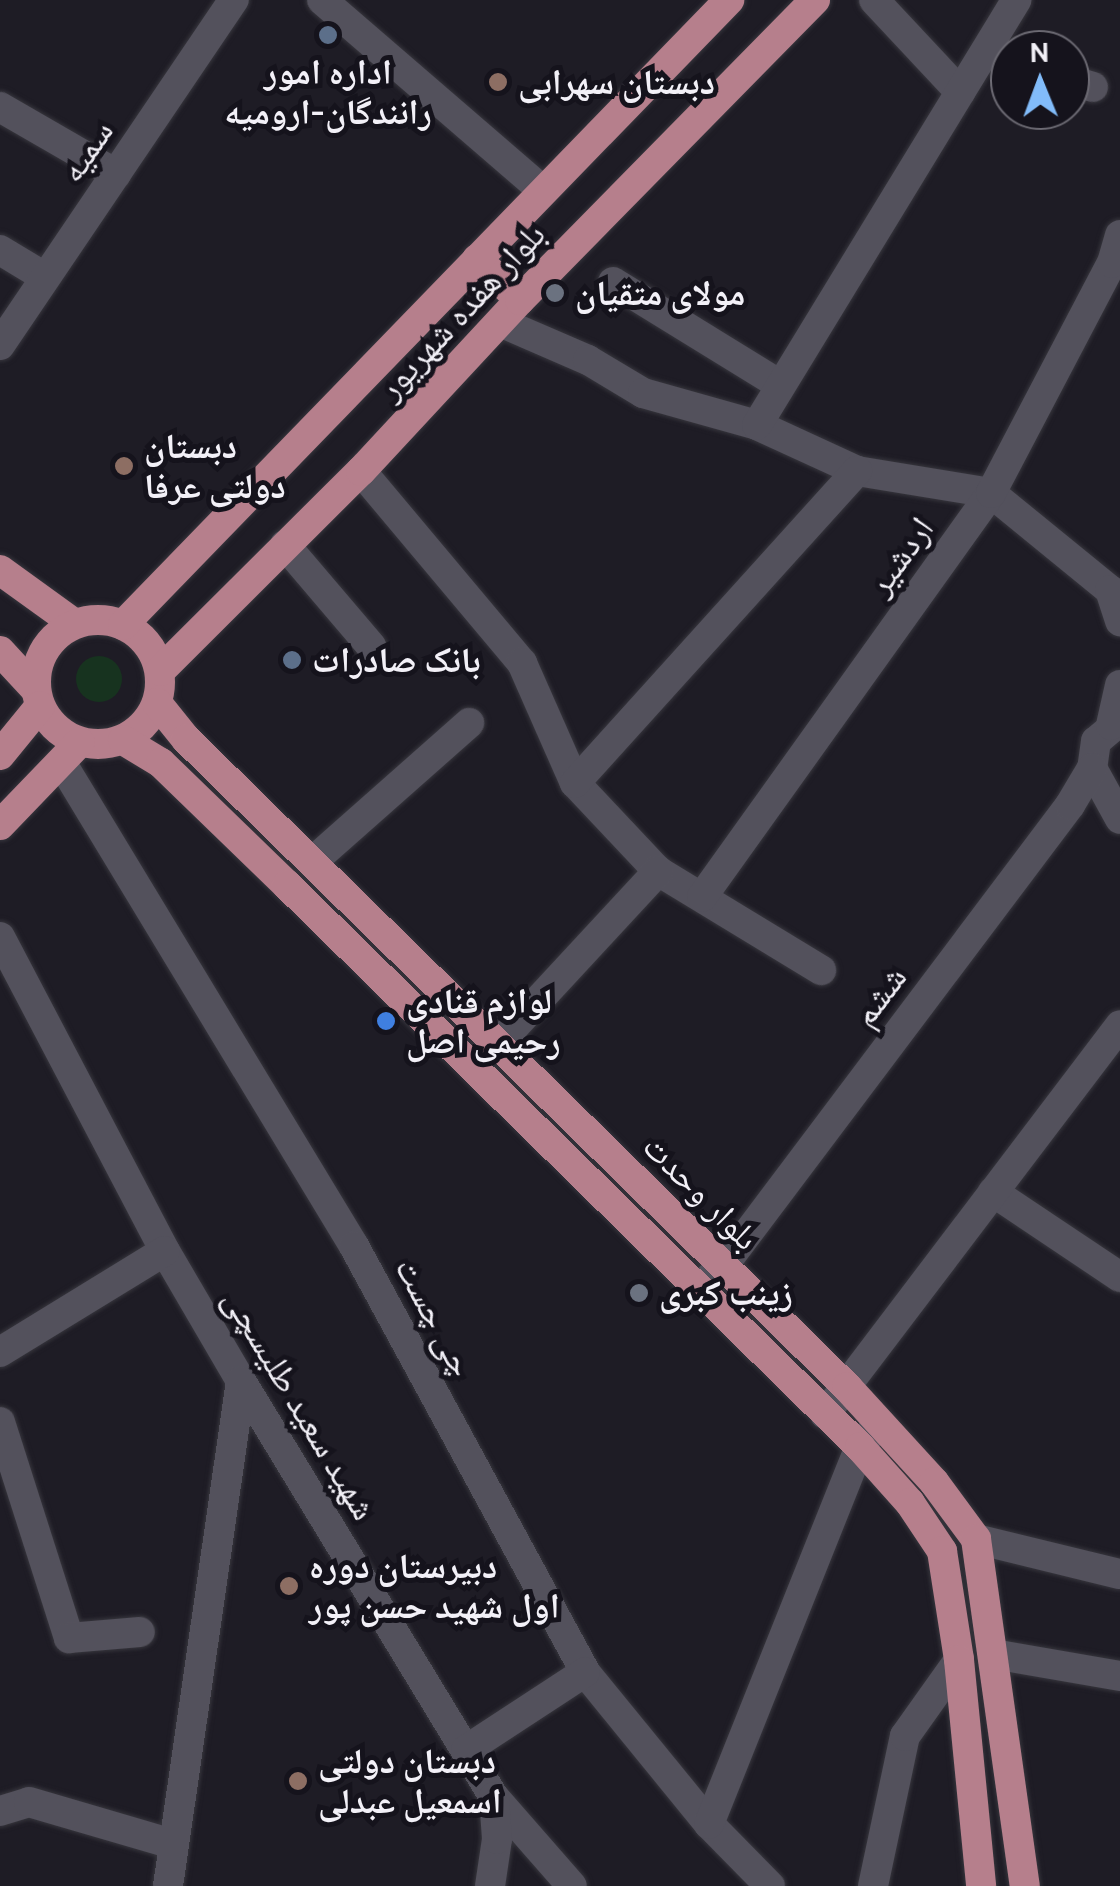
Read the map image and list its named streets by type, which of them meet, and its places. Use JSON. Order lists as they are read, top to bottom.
{
  "streets": {
    "main road": ["بلوار هفده شهریور", "بلوار وحدت"],
    "street": [
      "سمیه",
      "اردشیر",
      "ششم",
      "چی چست",
      "شهید سعید طلیسچی"
    ]
  },
  "crossings": [
    ["بلوار هفده شهریور", "بلوار وحدت"],
    ["بلوار هفده شهریور", "چی چست"],
    ["ششم", "بلوار وحدت"],
    ["بلوار وحدت", "چی چست"]
  ],
  "places": [
    "اداره امور رانندگان-ارومیه",
    "دبستان سهرابی",
    "مولای متقیان",
    "دبستان دولتی عرفا",
    "بانک صادرات",
    "لوازم قنادی رحیمی اصل",
    "زینب کبری",
    "دبیرستان دوره اول شهید حسن پور",
    "دبستان دولتی اسمعیل عبدلی"
  ],
  "north": "top"
}
